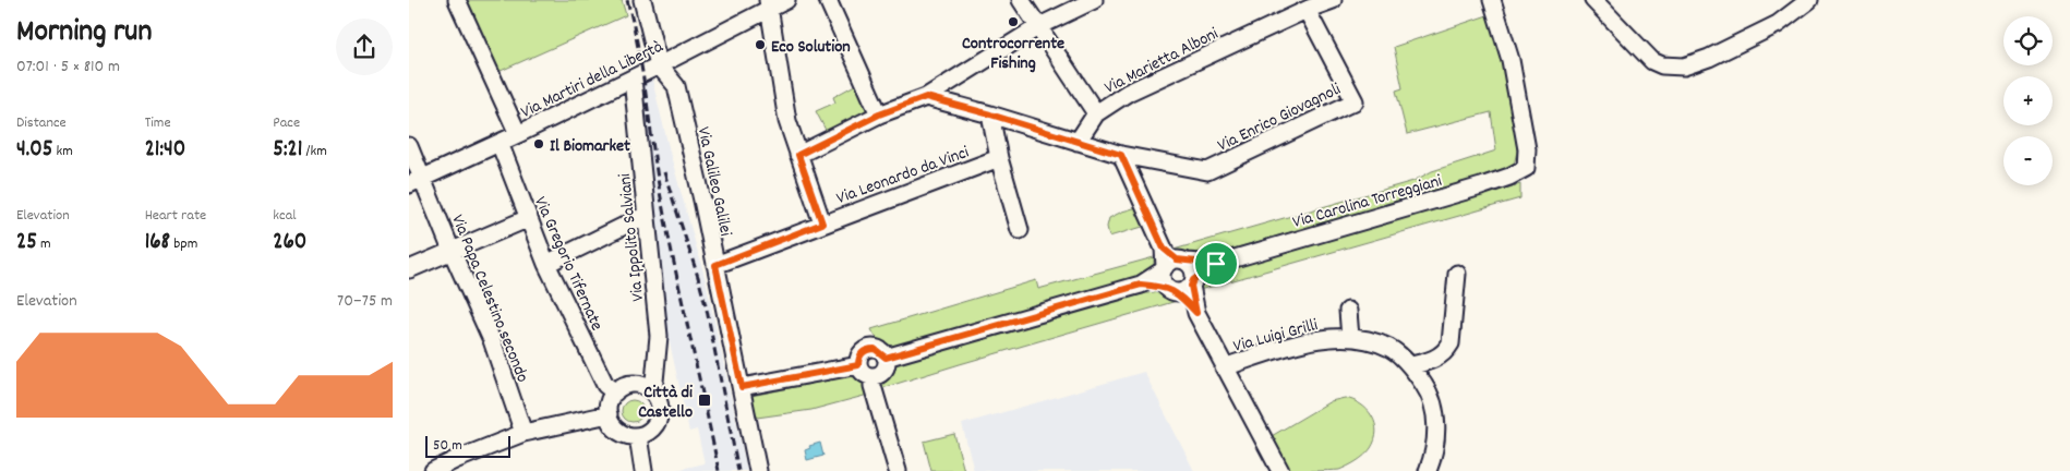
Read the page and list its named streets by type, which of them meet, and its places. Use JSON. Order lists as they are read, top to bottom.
{
  "streets": {
    "street": [
      "Via Marietta Alboni",
      "Via Martiri della Libertà",
      "Via Enrico Giovagnoli",
      "Via Leonardo da Vinci",
      "Via Galileo Galilei",
      "Via Carolina Torreggiani",
      "Via Ippolito Salviani",
      "Via Gregorio Tifernate",
      "Via Papa Celestino secondo",
      "Via Luigi Grilli"
    ]
  },
  "crossings": [
    ["Via Marietta Alboni", "Via Enrico Giovagnoli"],
    ["Via Martiri della Libertà", "Via Galileo Galilei"],
    ["Via Martiri della Libertà", "Via Ippolito Salviani"],
    ["Via Martiri della Libertà", "Via Gregorio Tifernate"],
    ["Via Martiri della Libertà", "Via Papa Celestino secondo"],
    ["Via Leonardo da Vinci", "Via Galileo Galilei"],
    ["Via Ippolito Salviani", "Via Gregorio Tifernate"]
  ],
  "places": {
    "other": ["Controcorrente Fishing", "Eco Solution", "Il Biomarket"],
    "transit": ["Città di Castello"]
  },
  "scale_bar": "50 m",
  "page": {
    "heading": ["Morning run", "07:01 · 5 × 810 m"],
    "map_buttons": ["+", "−"],
    "stats": [
      ["Distance", "4.05 km"],
      ["Time", "21:40"],
      ["Pace", "5:21 /km"],
      ["Elevation", "25 m"],
      ["Heart rate", "168 bpm"],
      ["kcal", "260"]
    ],
    "chart": ["Elevation", "70–75 m"],
    "scale": "50 m"
  }
}
